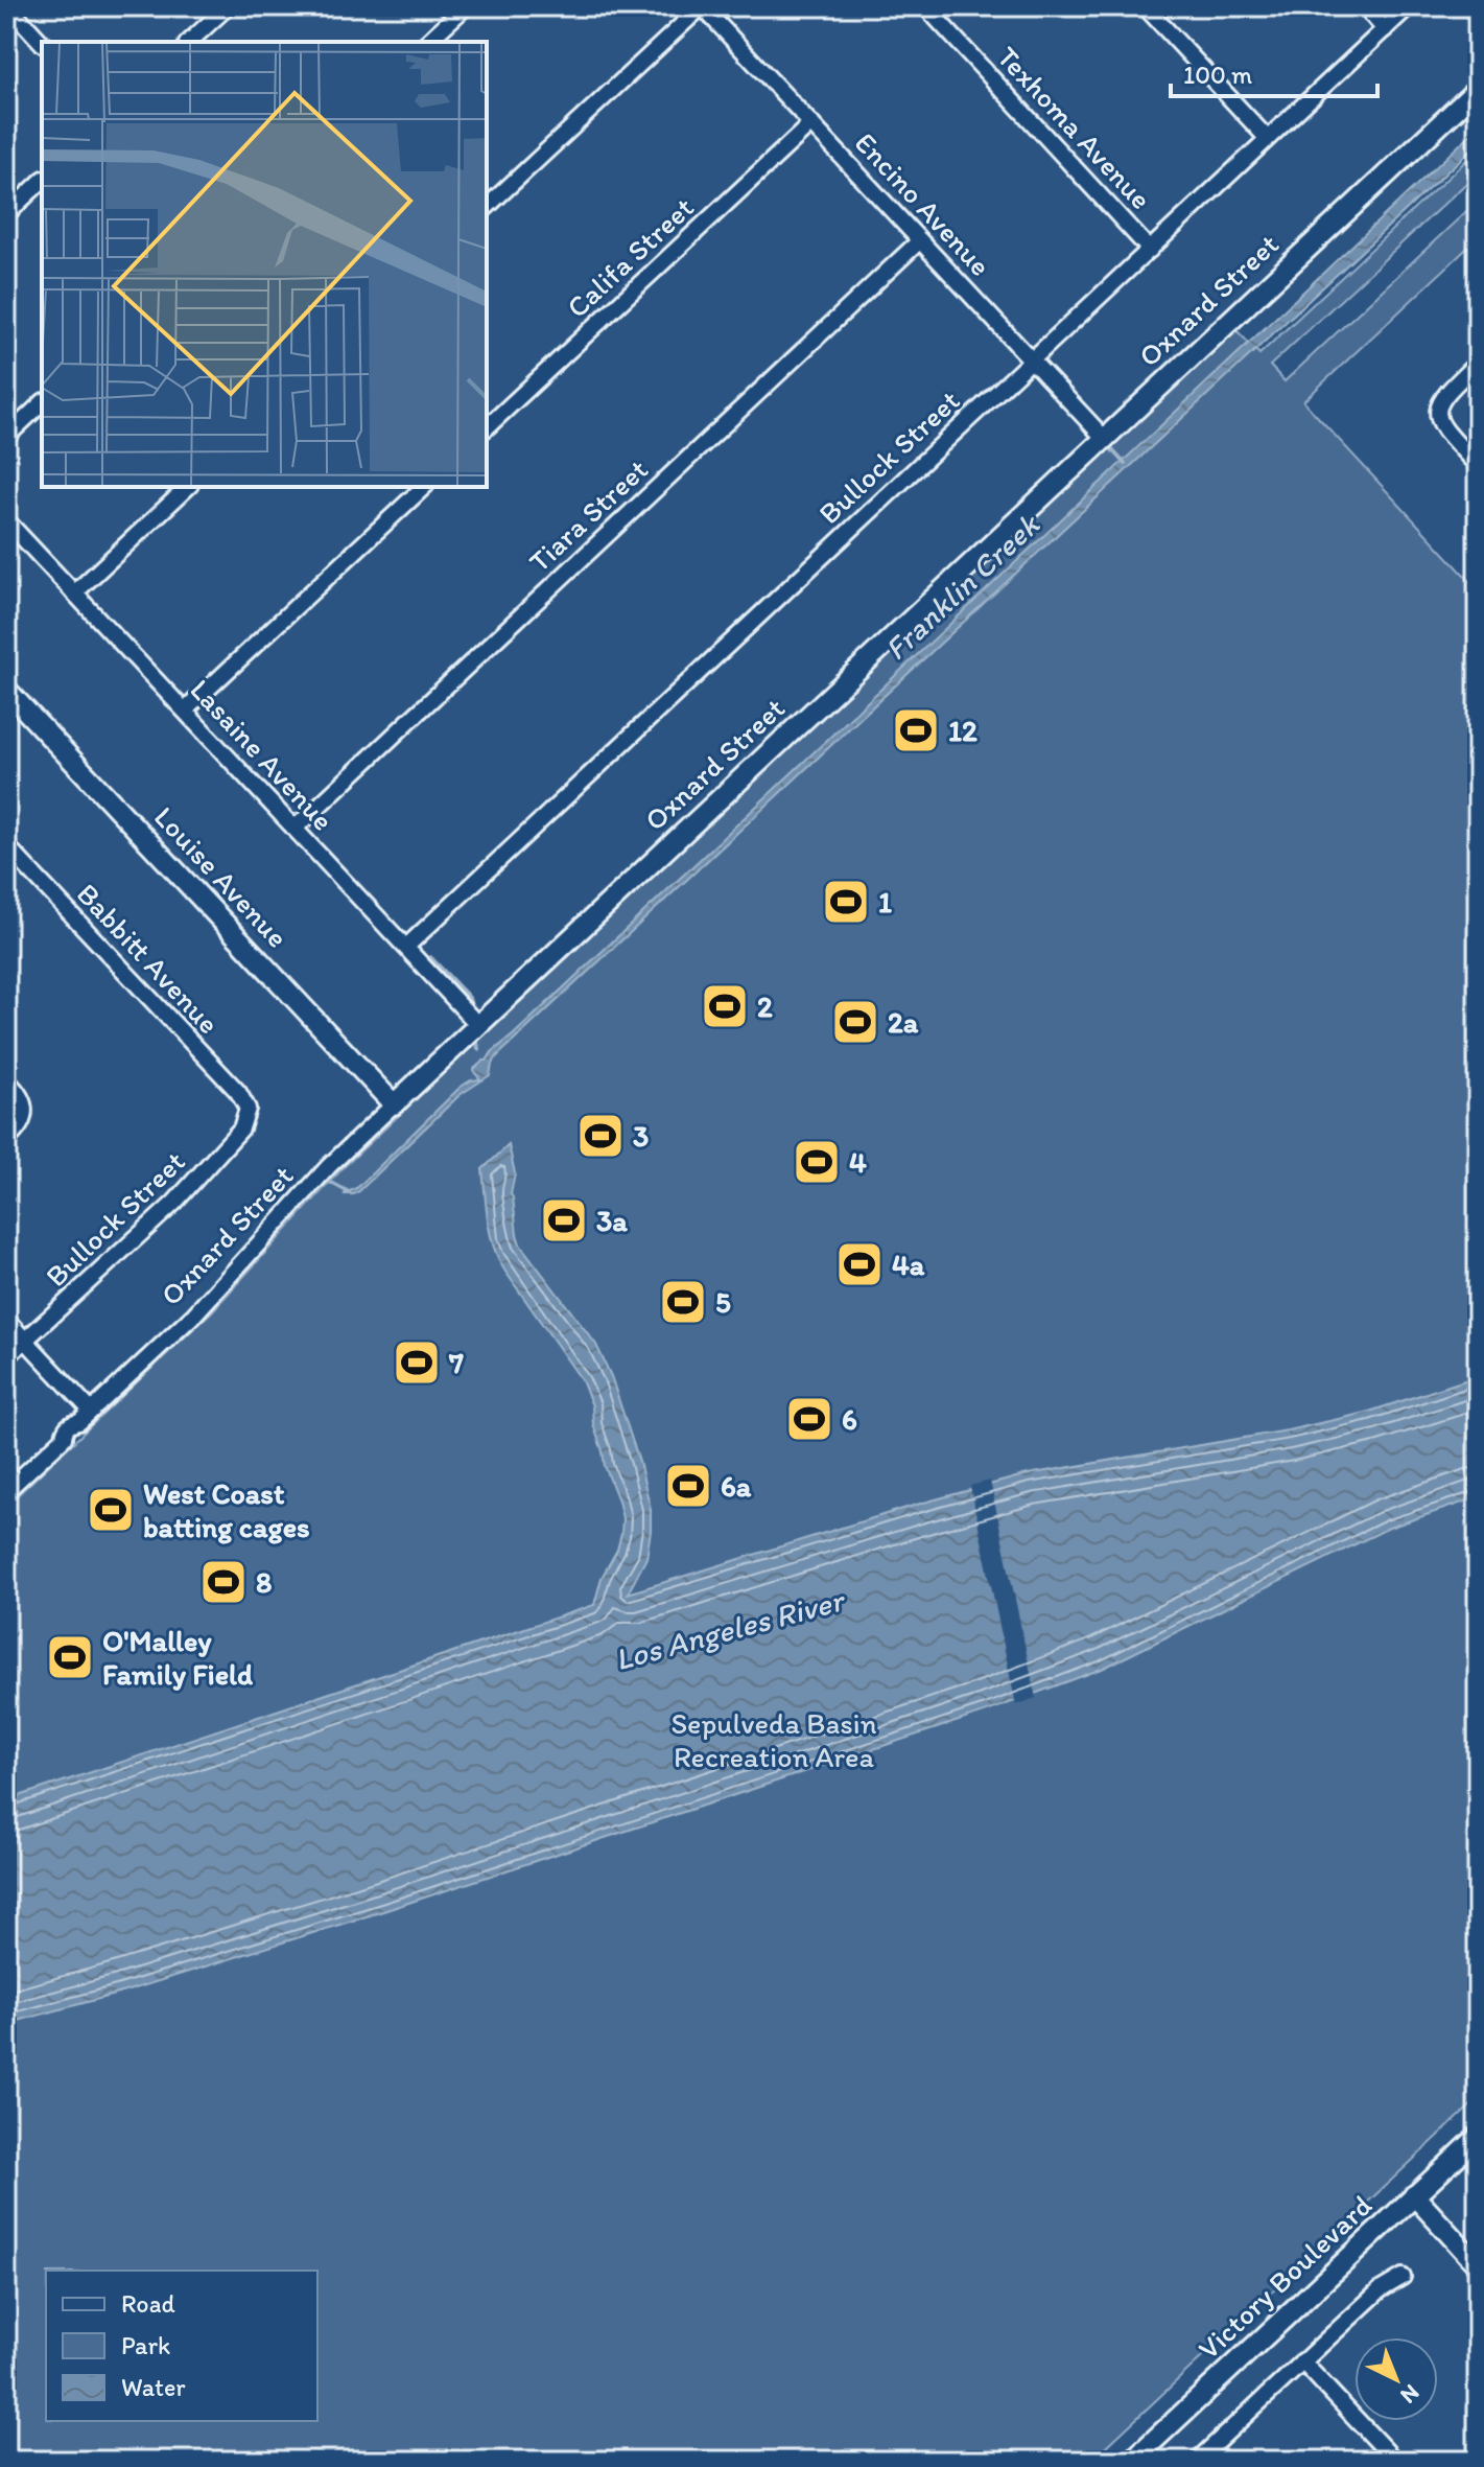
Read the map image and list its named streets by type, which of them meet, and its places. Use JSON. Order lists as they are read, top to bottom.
{
  "streets": {
    "main road": ["Oxnard Street", "Louise Avenue", "Victory Boulevard"],
    "street": [
      "Texhoma Avenue",
      "Encino Avenue",
      "Califa Street",
      "Bullock Street",
      "Tiara Street",
      "Lasaine Avenue",
      "Babbitt Avenue"
    ]
  },
  "crossings": [
    ["Texhoma Avenue", "Bullock Street"],
    ["Encino Avenue", "Califa Street"],
    ["Encino Avenue", "Oxnard Street"],
    ["Encino Avenue", "Bullock Street"],
    ["Encino Avenue", "Tiara Street"],
    ["Oxnard Street", "Lasaine Avenue"],
    ["Oxnard Street", "Louise Avenue"],
    ["Bullock Street", "Lasaine Avenue"],
    ["Bullock Street", "Babbitt Avenue"],
    ["Tiara Street", "Lasaine Avenue"]
  ],
  "water": ["Franklin Creek", "Los Angeles River"],
  "parks": ["Sepulveda Basin Recreation Area"],
  "places": {
    "sports": [
      "12",
      "1",
      "2",
      "2a",
      "3",
      "4",
      "3a",
      "4a",
      "5",
      "7",
      "6",
      "6a",
      "West Coast batting cages",
      "8",
      "O'Malley Family Field"
    ]
  },
  "legend": ["Road", "Park", "Water"],
  "scale_bar": "100 m",
  "north": "bottom right"
}
